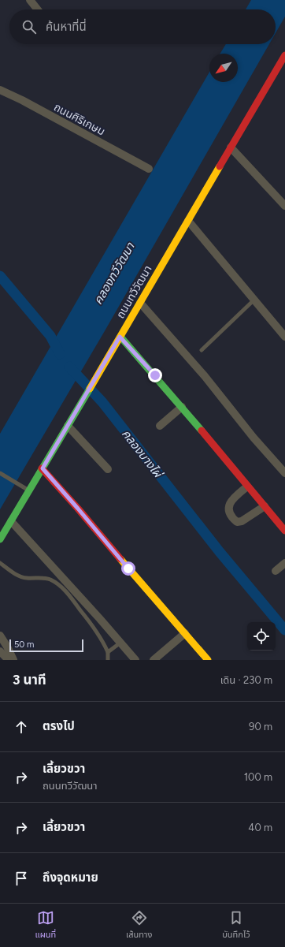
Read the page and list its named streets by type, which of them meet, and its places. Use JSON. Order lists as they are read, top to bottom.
{
  "streets": {
    "main road": ["ถนนทวีวัฒนา"],
    "street": ["ถนนศิริเกษม"]
  },
  "water": ["คลองทวีวัฒนา", "คลองบางไผ่"],
  "scale_bar": "50 m",
  "north": "bottom left",
  "page": {
    "search": "ค้นหาที่นี่",
    "scale": "50 m",
    "heading": ["3 นาที", "เดิน · 230 m"],
    "list": [
      ["ตรงไป", "90 m"],
      ["เลี้ยวขวา", "ถนนทวีวัฒนา", "100 m"],
      ["เลี้ยวขวา", "40 m"],
      "ถึงจุดหมาย"
    ],
    "nav": ["แผนที่", "เส้นทาง", "บันทึกไว้"]
  }
}
